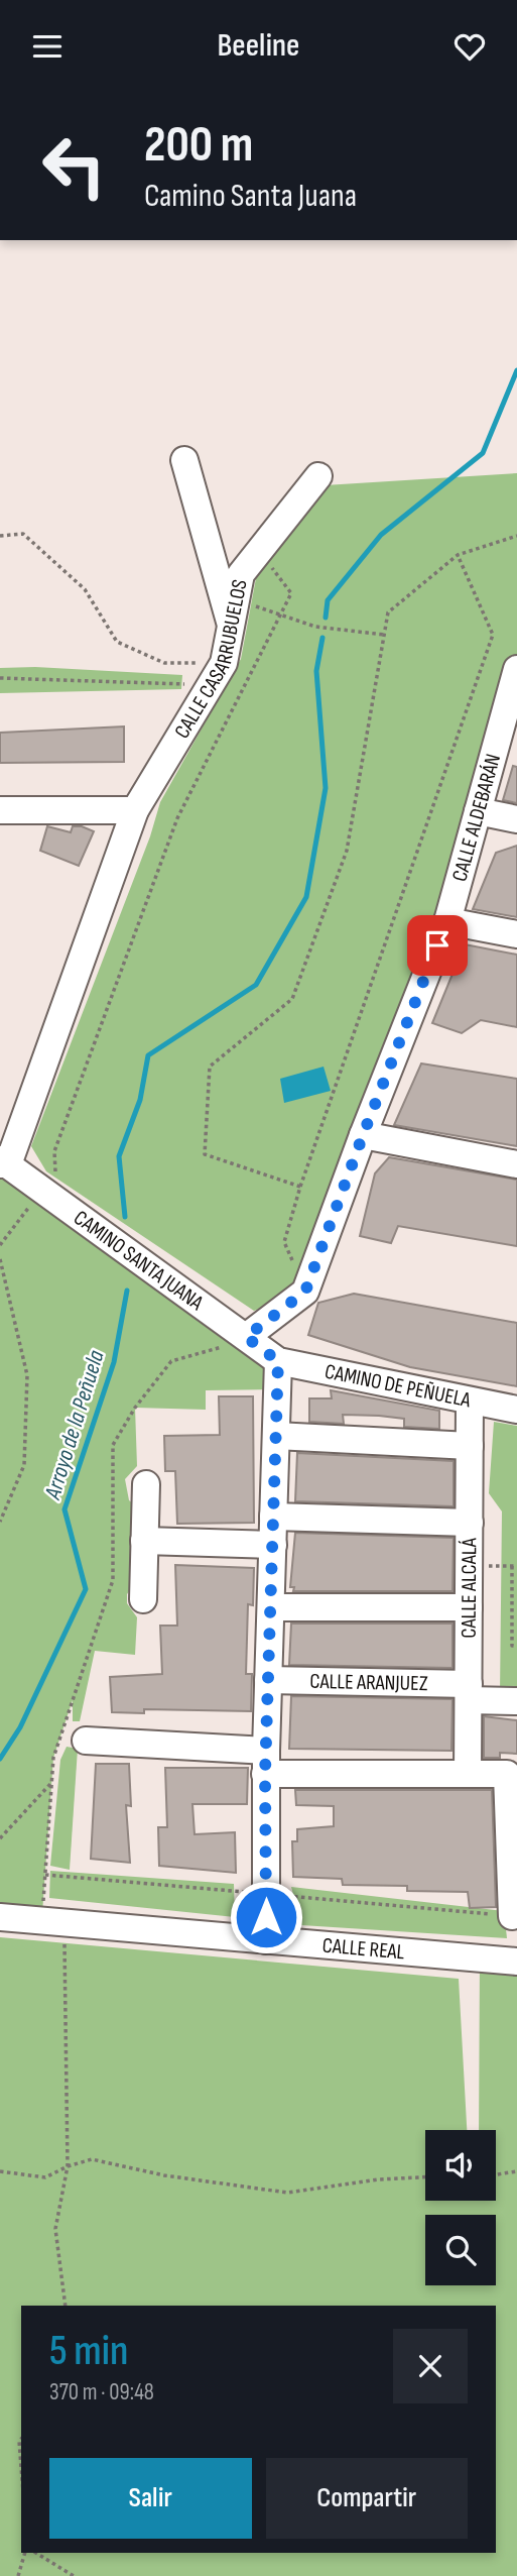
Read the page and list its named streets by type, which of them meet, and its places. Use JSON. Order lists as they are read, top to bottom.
{
  "streets": {
    "street": [
      "CALLE CASARRUBUELOS",
      "CALLE ALDEBARÁN",
      "CAMINO SANTA JUANA",
      "CAMINO DE PEÑUELA",
      "CALLE ALCALÁ",
      "CALLE ARANJUEZ",
      "CALLE REAL"
    ]
  },
  "crossings": [
    ["CALLE CASARRUBUELOS", "CAMINO SANTA JUANA"],
    ["CAMINO SANTA JUANA", "CAMINO DE PEÑUELA"],
    ["CAMINO DE PEÑUELA", "CALLE ALCALÁ"],
    ["CALLE ALCALÁ", "CALLE ARANJUEZ"]
  ],
  "water": ["Arroyo de la Peñuela"],
  "page": {
    "header": "Beeline",
    "turn": ["200 m", "Camino Santa Juana"],
    "heading": ["5 min", "370 m · 09:48"],
    "buttons": ["Salir", "Compartir"]
  }
}
